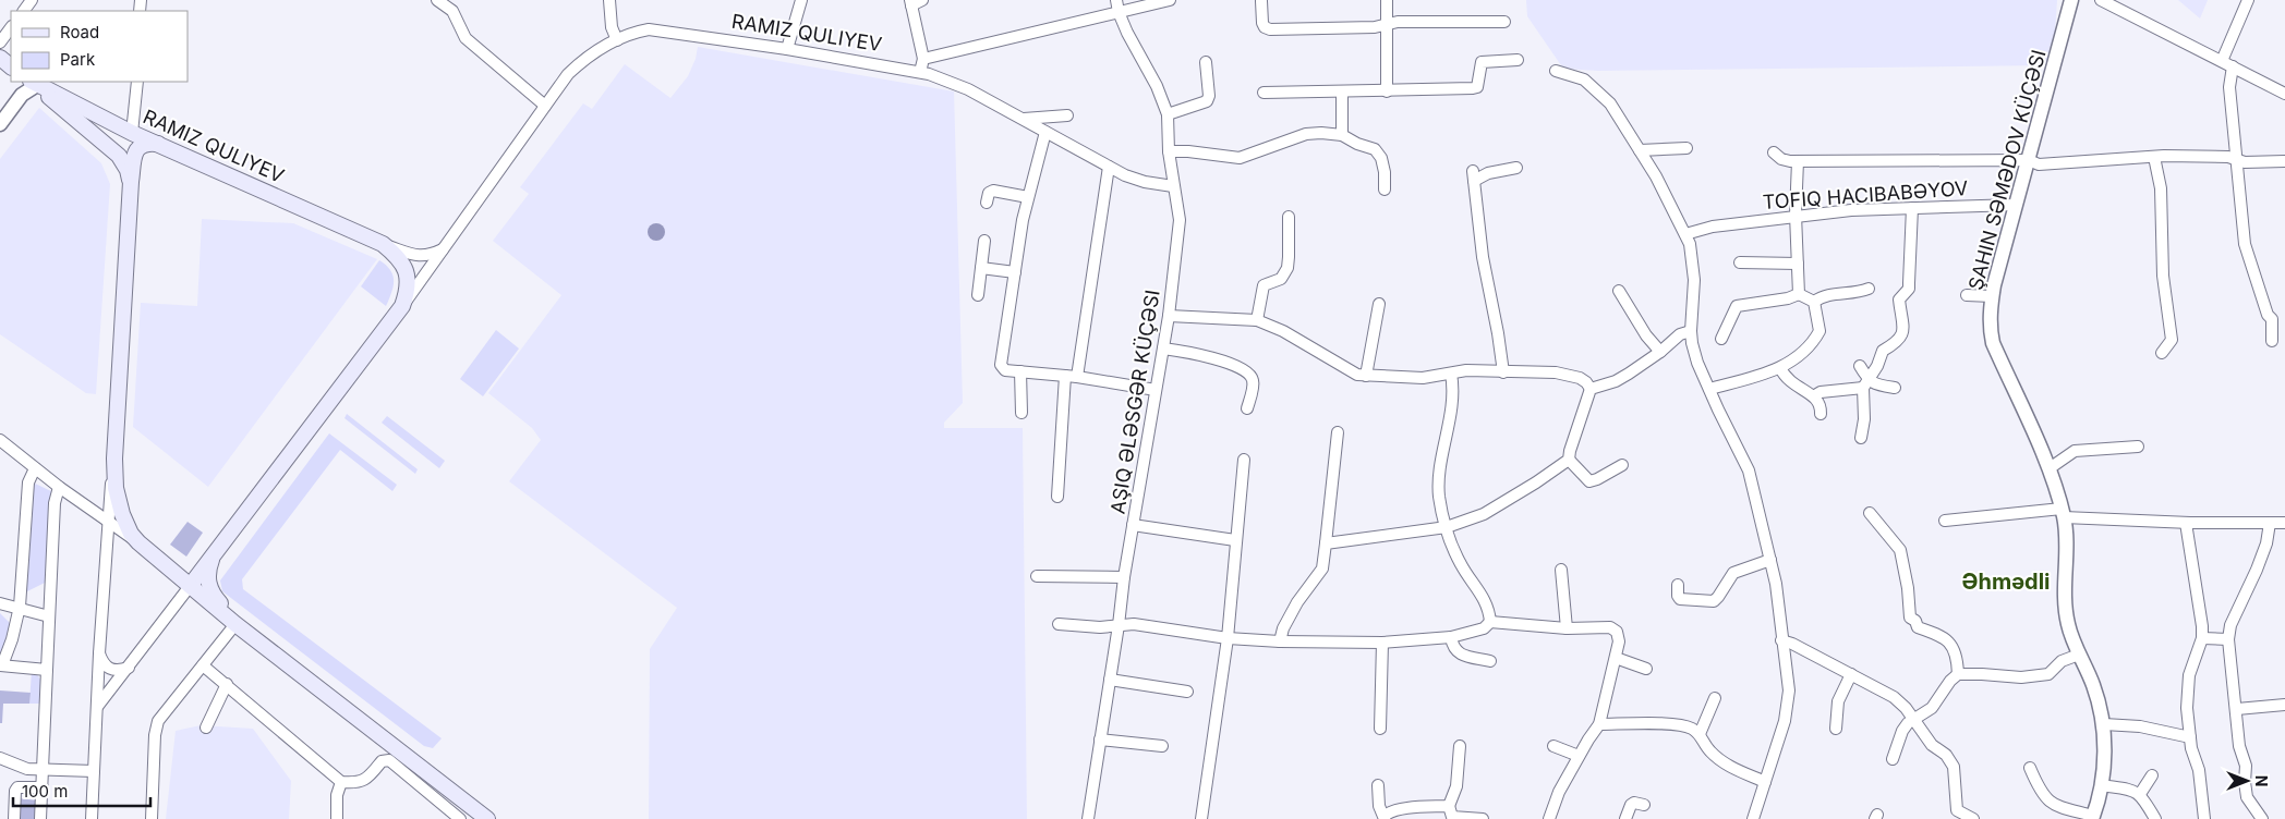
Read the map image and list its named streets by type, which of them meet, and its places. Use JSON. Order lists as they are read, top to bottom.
{
  "streets": {
    "main road": ["RAMIZ QULIYEV"],
    "street": ["ŞAHIN SƏMƏDOV KÜÇƏSI"]
  },
  "districts": ["Əhmədli"],
  "legend": ["Road", "Park"],
  "scale_bar": "100 m",
  "north": "right"
}
